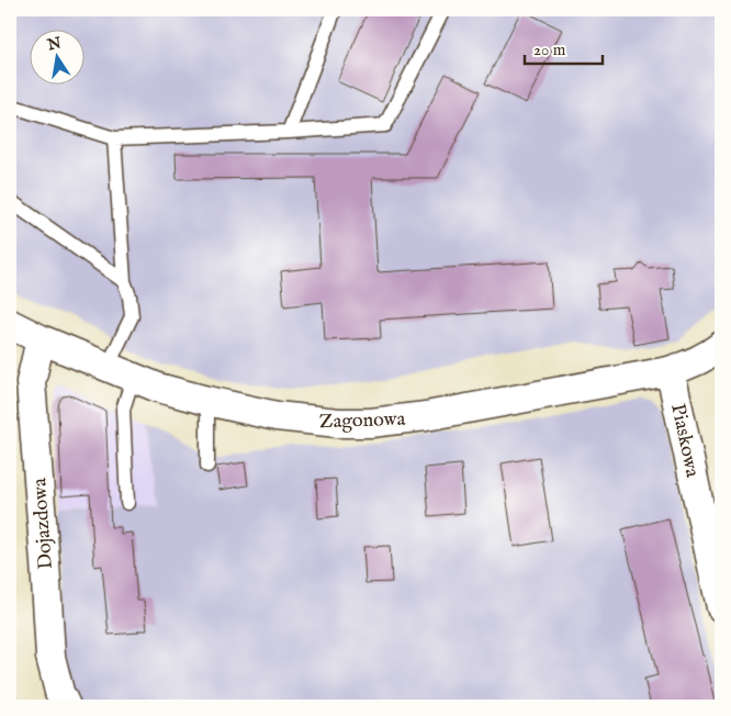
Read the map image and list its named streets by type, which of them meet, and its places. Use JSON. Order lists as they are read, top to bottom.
{
  "streets": {
    "street": ["Zagonowa", "Piaskowa", "Dojazdowa"]
  },
  "crossings": [
    ["Zagonowa", "Piaskowa"],
    ["Zagonowa", "Dojazdowa"]
  ],
  "scale_bar": "20 m",
  "north": "top"
}
